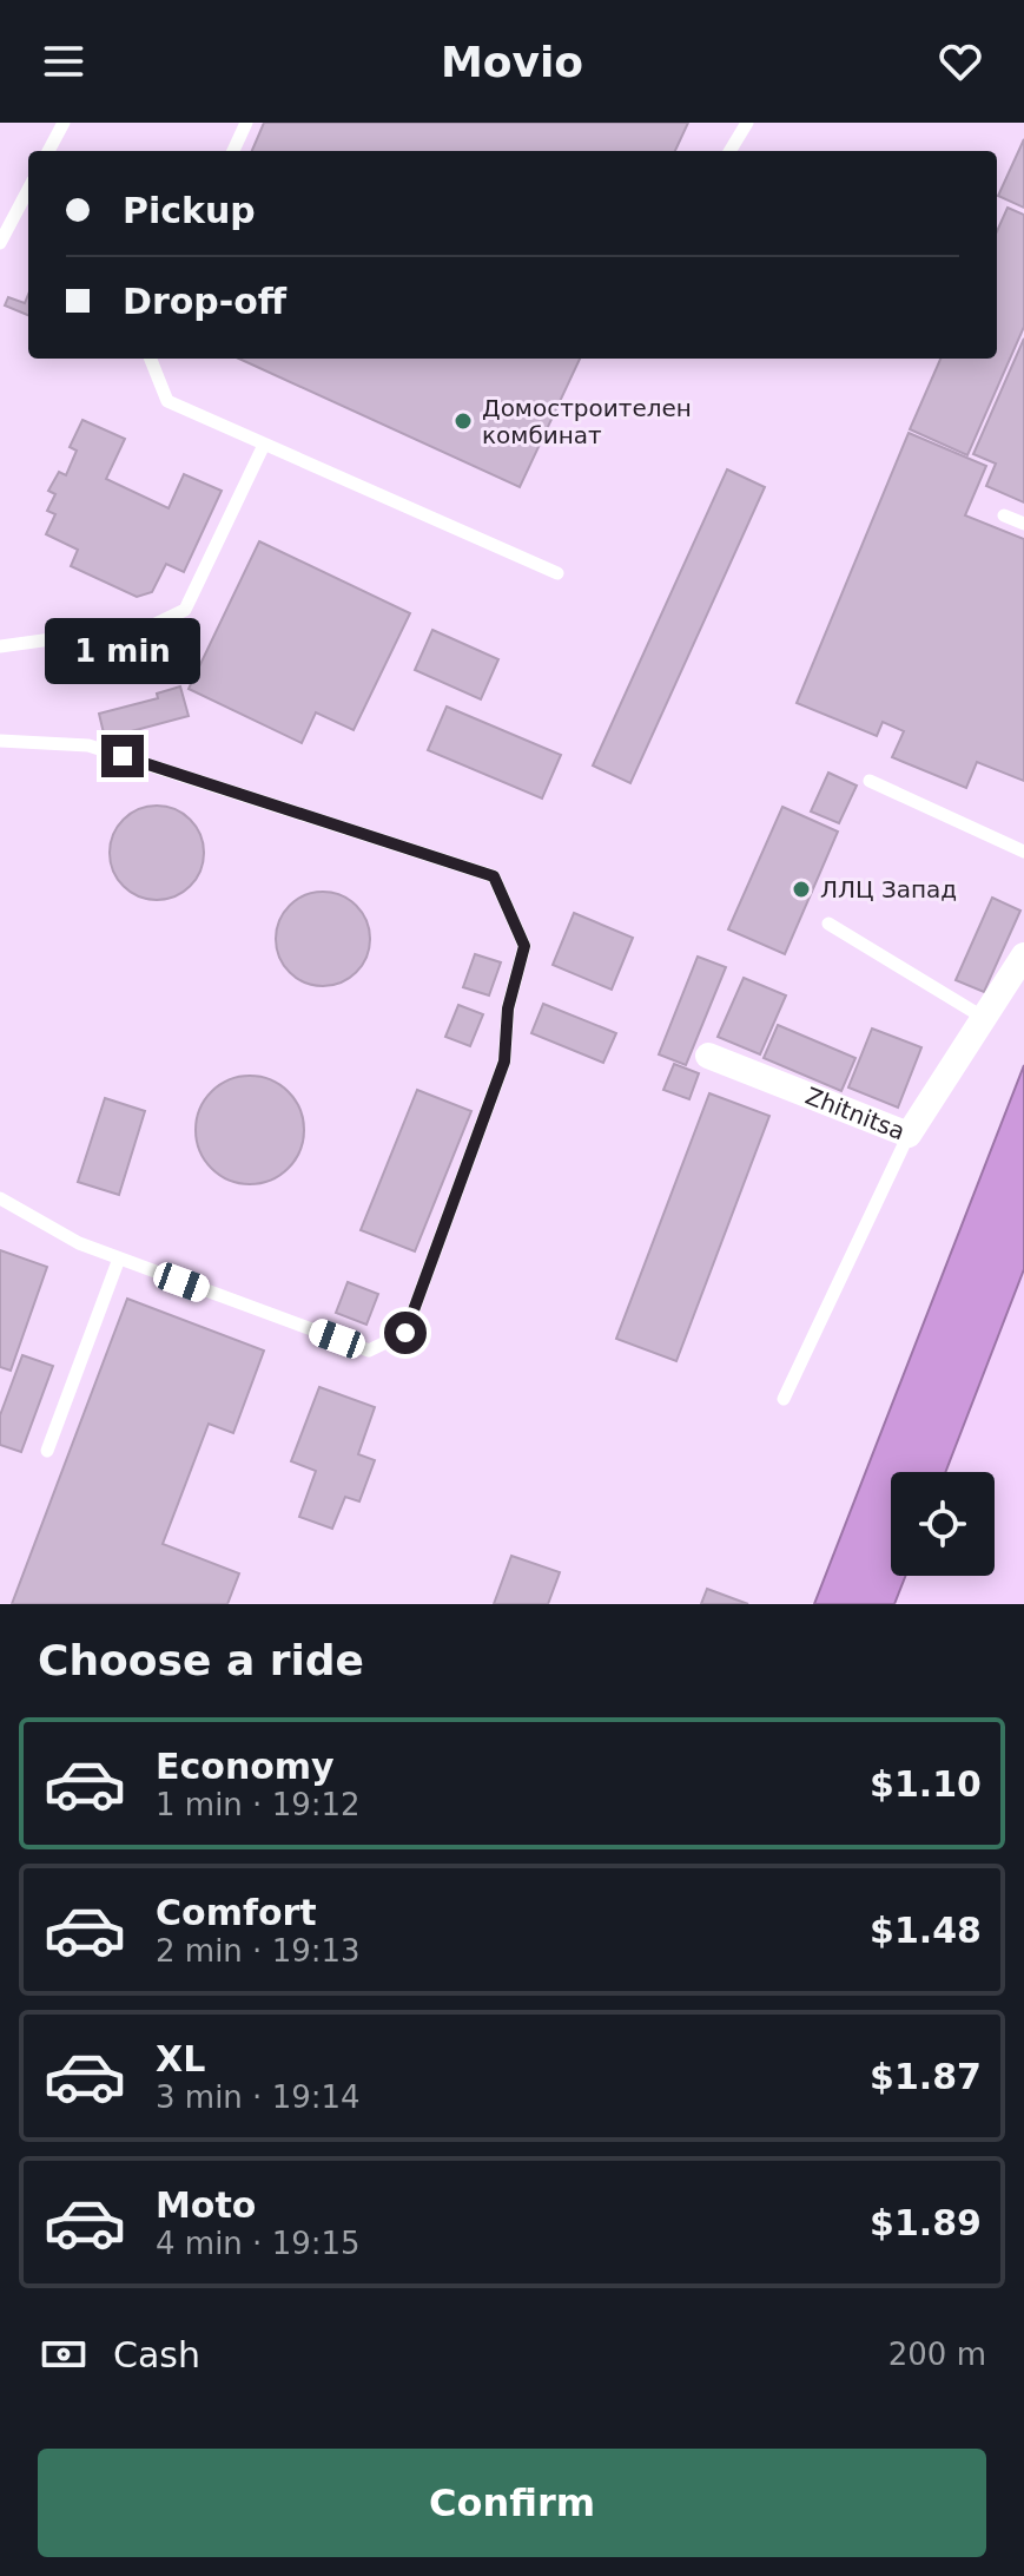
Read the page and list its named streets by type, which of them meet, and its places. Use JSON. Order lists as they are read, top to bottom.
{
  "streets": {
    "street": ["Zhitnitsa"]
  },
  "places": ["Домостроителен комбинат", "ЛЛЦ Запад"],
  "page": {
    "header": "Movio",
    "banner": ["Pickup", "Drop-off"],
    "bubble": "1 min",
    "heading": "Choose a ride",
    "list": [
      {
        "name": "Economy",
        "note": "1 min · 19:12",
        "value": "$1.10"
      },
      {
        "name": "Comfort",
        "note": "2 min · 19:13",
        "value": "$1.48"
      },
      {
        "name": "XL",
        "note": "3 min · 19:14",
        "value": "$1.87"
      },
      {
        "name": "Moto",
        "note": "4 min · 19:15",
        "value": "$1.89"
      }
    ],
    "pay": ["Cash", "200 m"],
    "buttons": "Confirm"
  }
}
